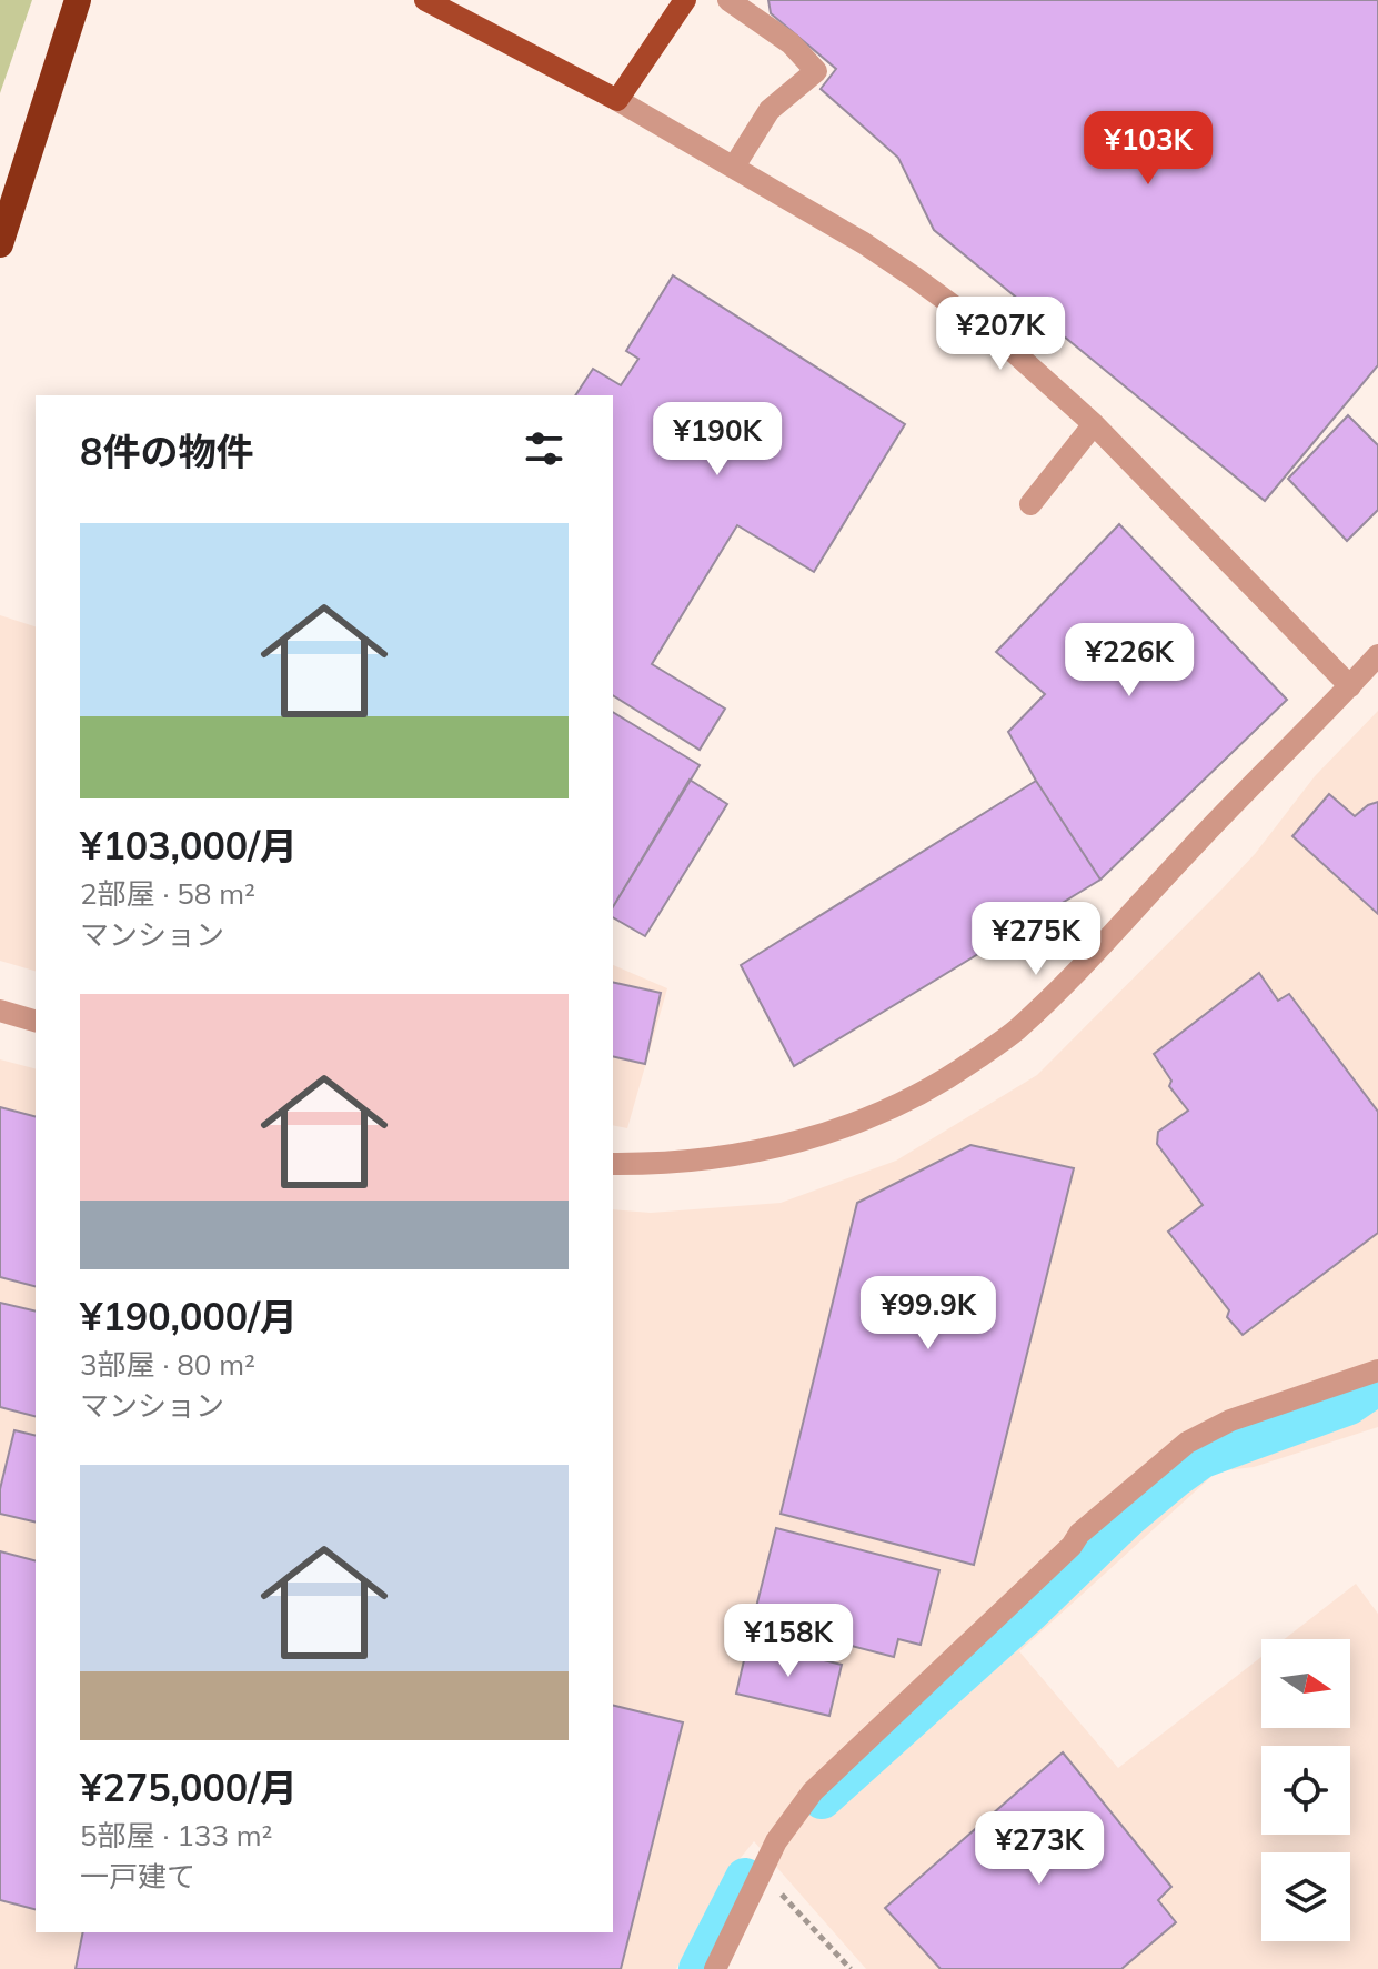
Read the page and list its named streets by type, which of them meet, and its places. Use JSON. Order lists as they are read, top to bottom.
{
  "north": "right",
  "page": {
    "price": [
      "¥103K",
      "¥207K",
      "¥190K",
      "¥226K",
      "¥275K",
      "¥99.9K",
      "¥158K",
      "¥273K"
    ],
    "heading": "8件の物件",
    "list": [
      {
        "name": "¥103,000/月",
        "note": "2部屋 · 58 m² · マンション"
      },
      {
        "name": "¥190,000/月",
        "note": "3部屋 · 80 m² · マンション"
      },
      {
        "name": "¥275,000/月",
        "note": "5部屋 · 133 m² · 一戸建て"
      }
    ]
  }
}
